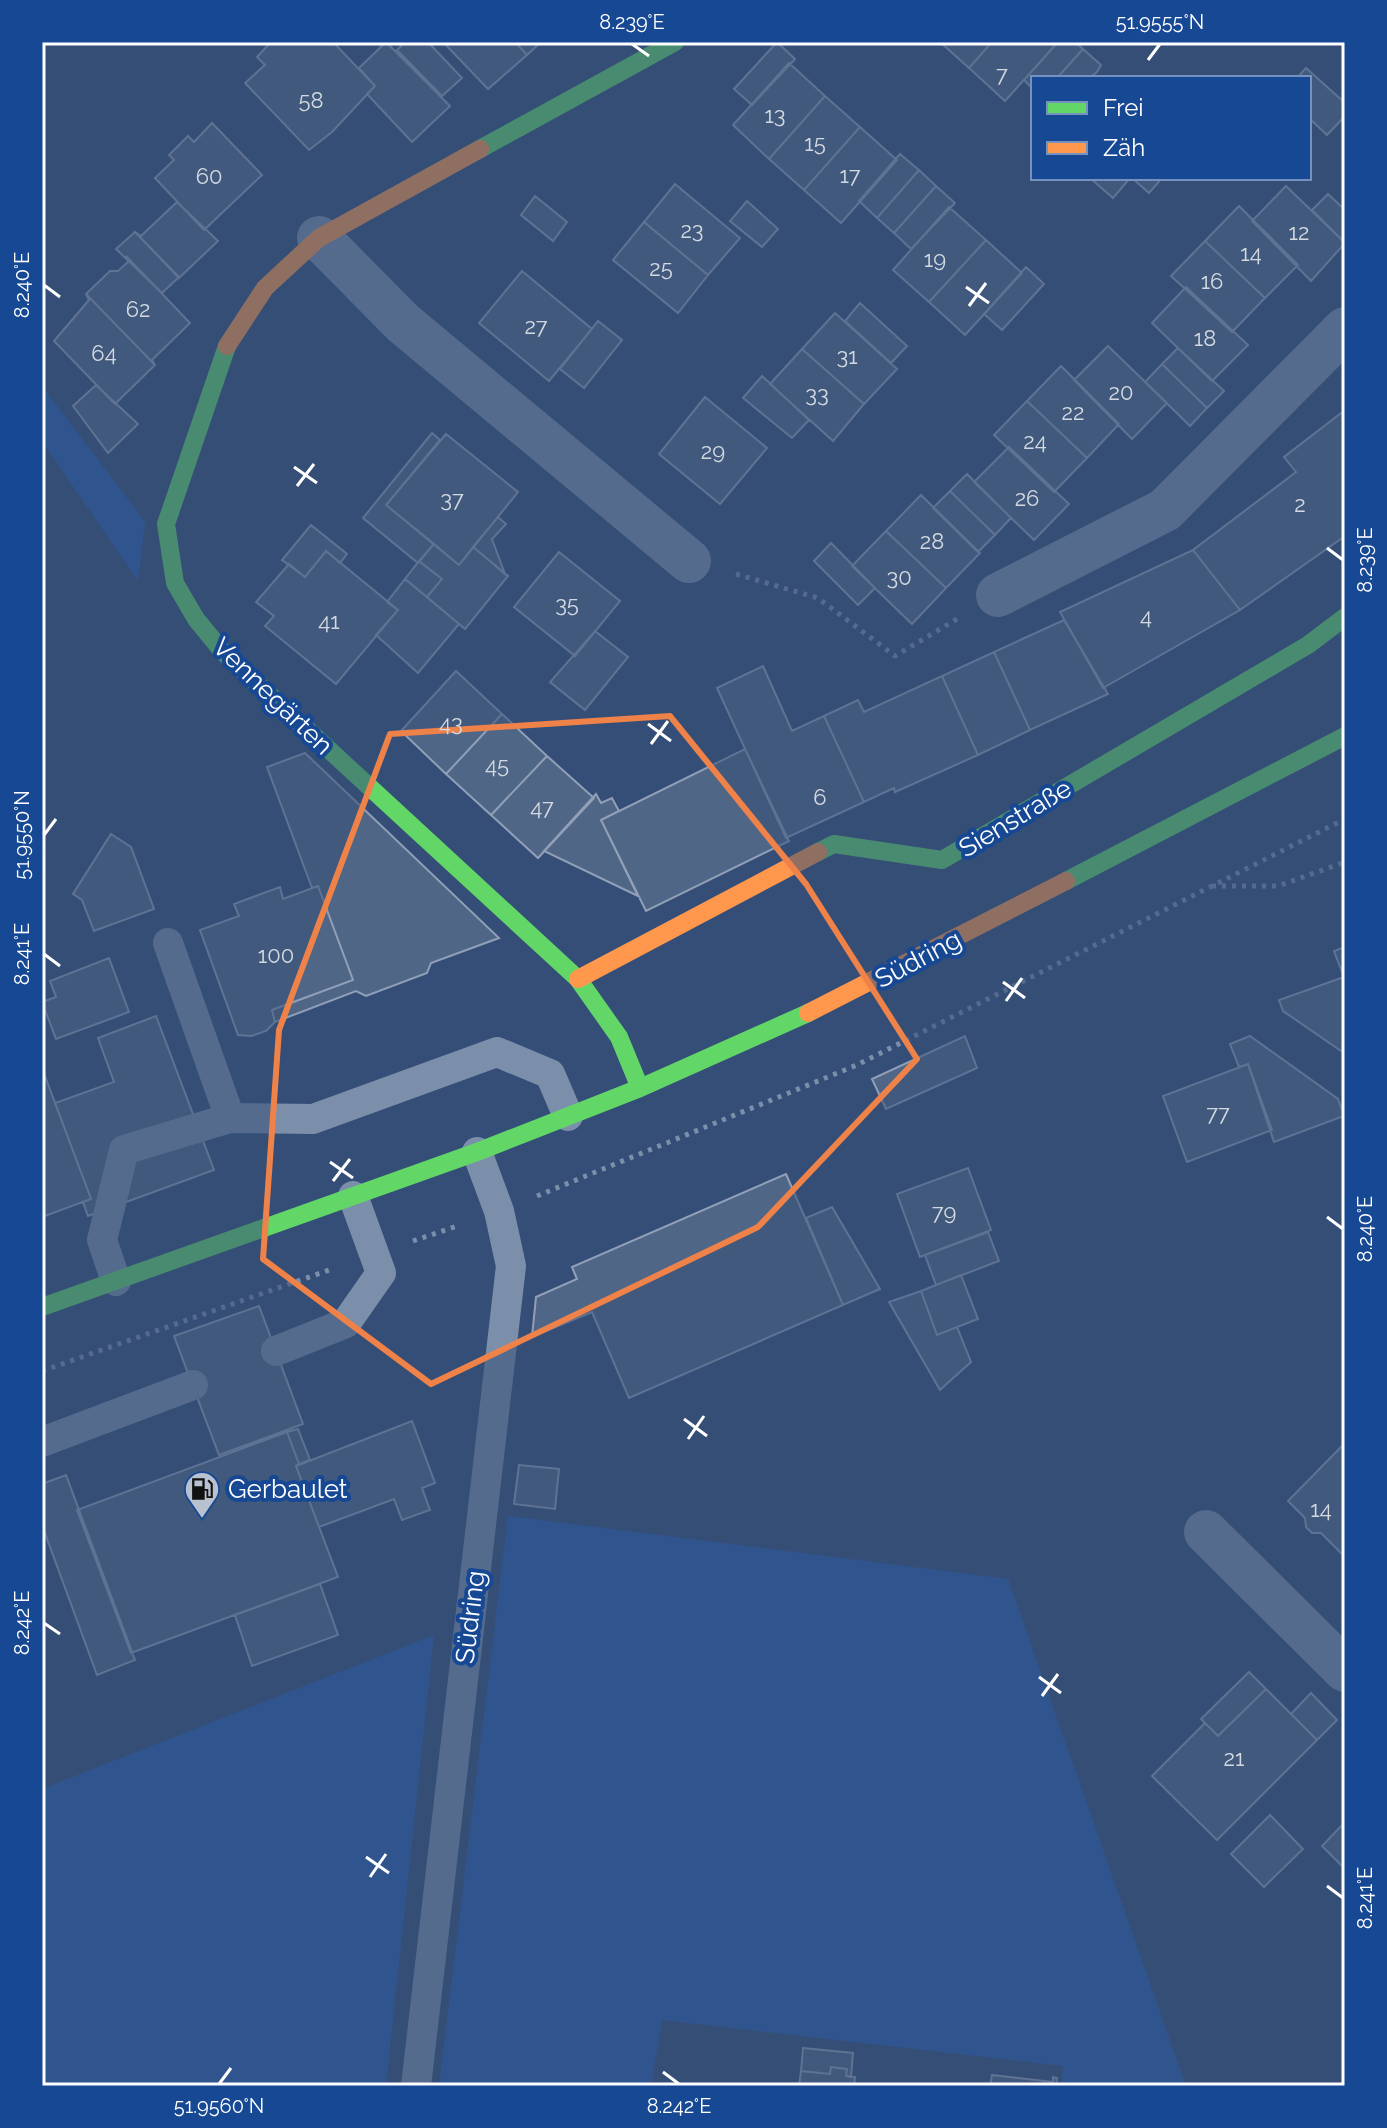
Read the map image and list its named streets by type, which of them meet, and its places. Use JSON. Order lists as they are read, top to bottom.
{
  "streets": {
    "street": ["Vennegärten", "Sienstraße", "Südring"]
  },
  "crossings": [
    ["Vennegärten", "Sienstraße"],
    ["Vennegärten", "Südring"]
  ],
  "places": {
    "fuel station": ["Gerbaulet"]
  },
  "house_numbers": [
    "7",
    "58",
    "13",
    "15",
    "17",
    "60",
    "23",
    "12",
    "14",
    "19",
    "25",
    "16",
    "62",
    "27",
    "18",
    "64",
    "31",
    "20",
    "33",
    "22",
    "24",
    "29",
    "26",
    "37",
    "2",
    "28",
    "30",
    "35",
    "4",
    "41",
    "43",
    "45",
    "6",
    "47",
    "100",
    "77",
    "79",
    "14",
    "21"
  ],
  "legend": ["Frei", "Zäh"],
  "coordinates": [
    "8.239°E",
    "51.9555°N",
    "8.240°E",
    "51.9550°N",
    "8.241°E",
    "8.242°E",
    "51.9560°N"
  ]
}
